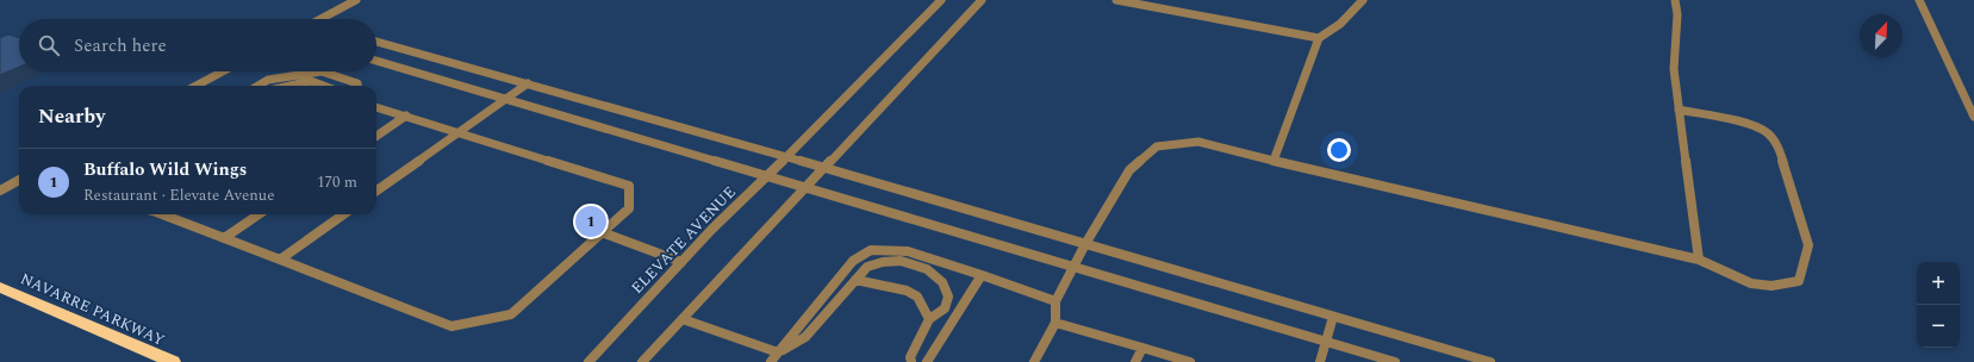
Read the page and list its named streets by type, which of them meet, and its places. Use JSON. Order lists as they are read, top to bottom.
{
  "streets": {
    "highway": ["NAVARRE PARKWAY"],
    "street": ["ELEVATE AVENUE"]
  },
  "north": "top right",
  "page": {
    "search": "Search here",
    "heading": "Nearby",
    "list": [
      {
        "mark": "1",
        "name": "Buffalo Wild Wings",
        "note": "Restaurant · Elevate Avenue",
        "value": "170 m"
      }
    ],
    "pins": "1",
    "map_buttons": ["+", "−"]
  }
}
